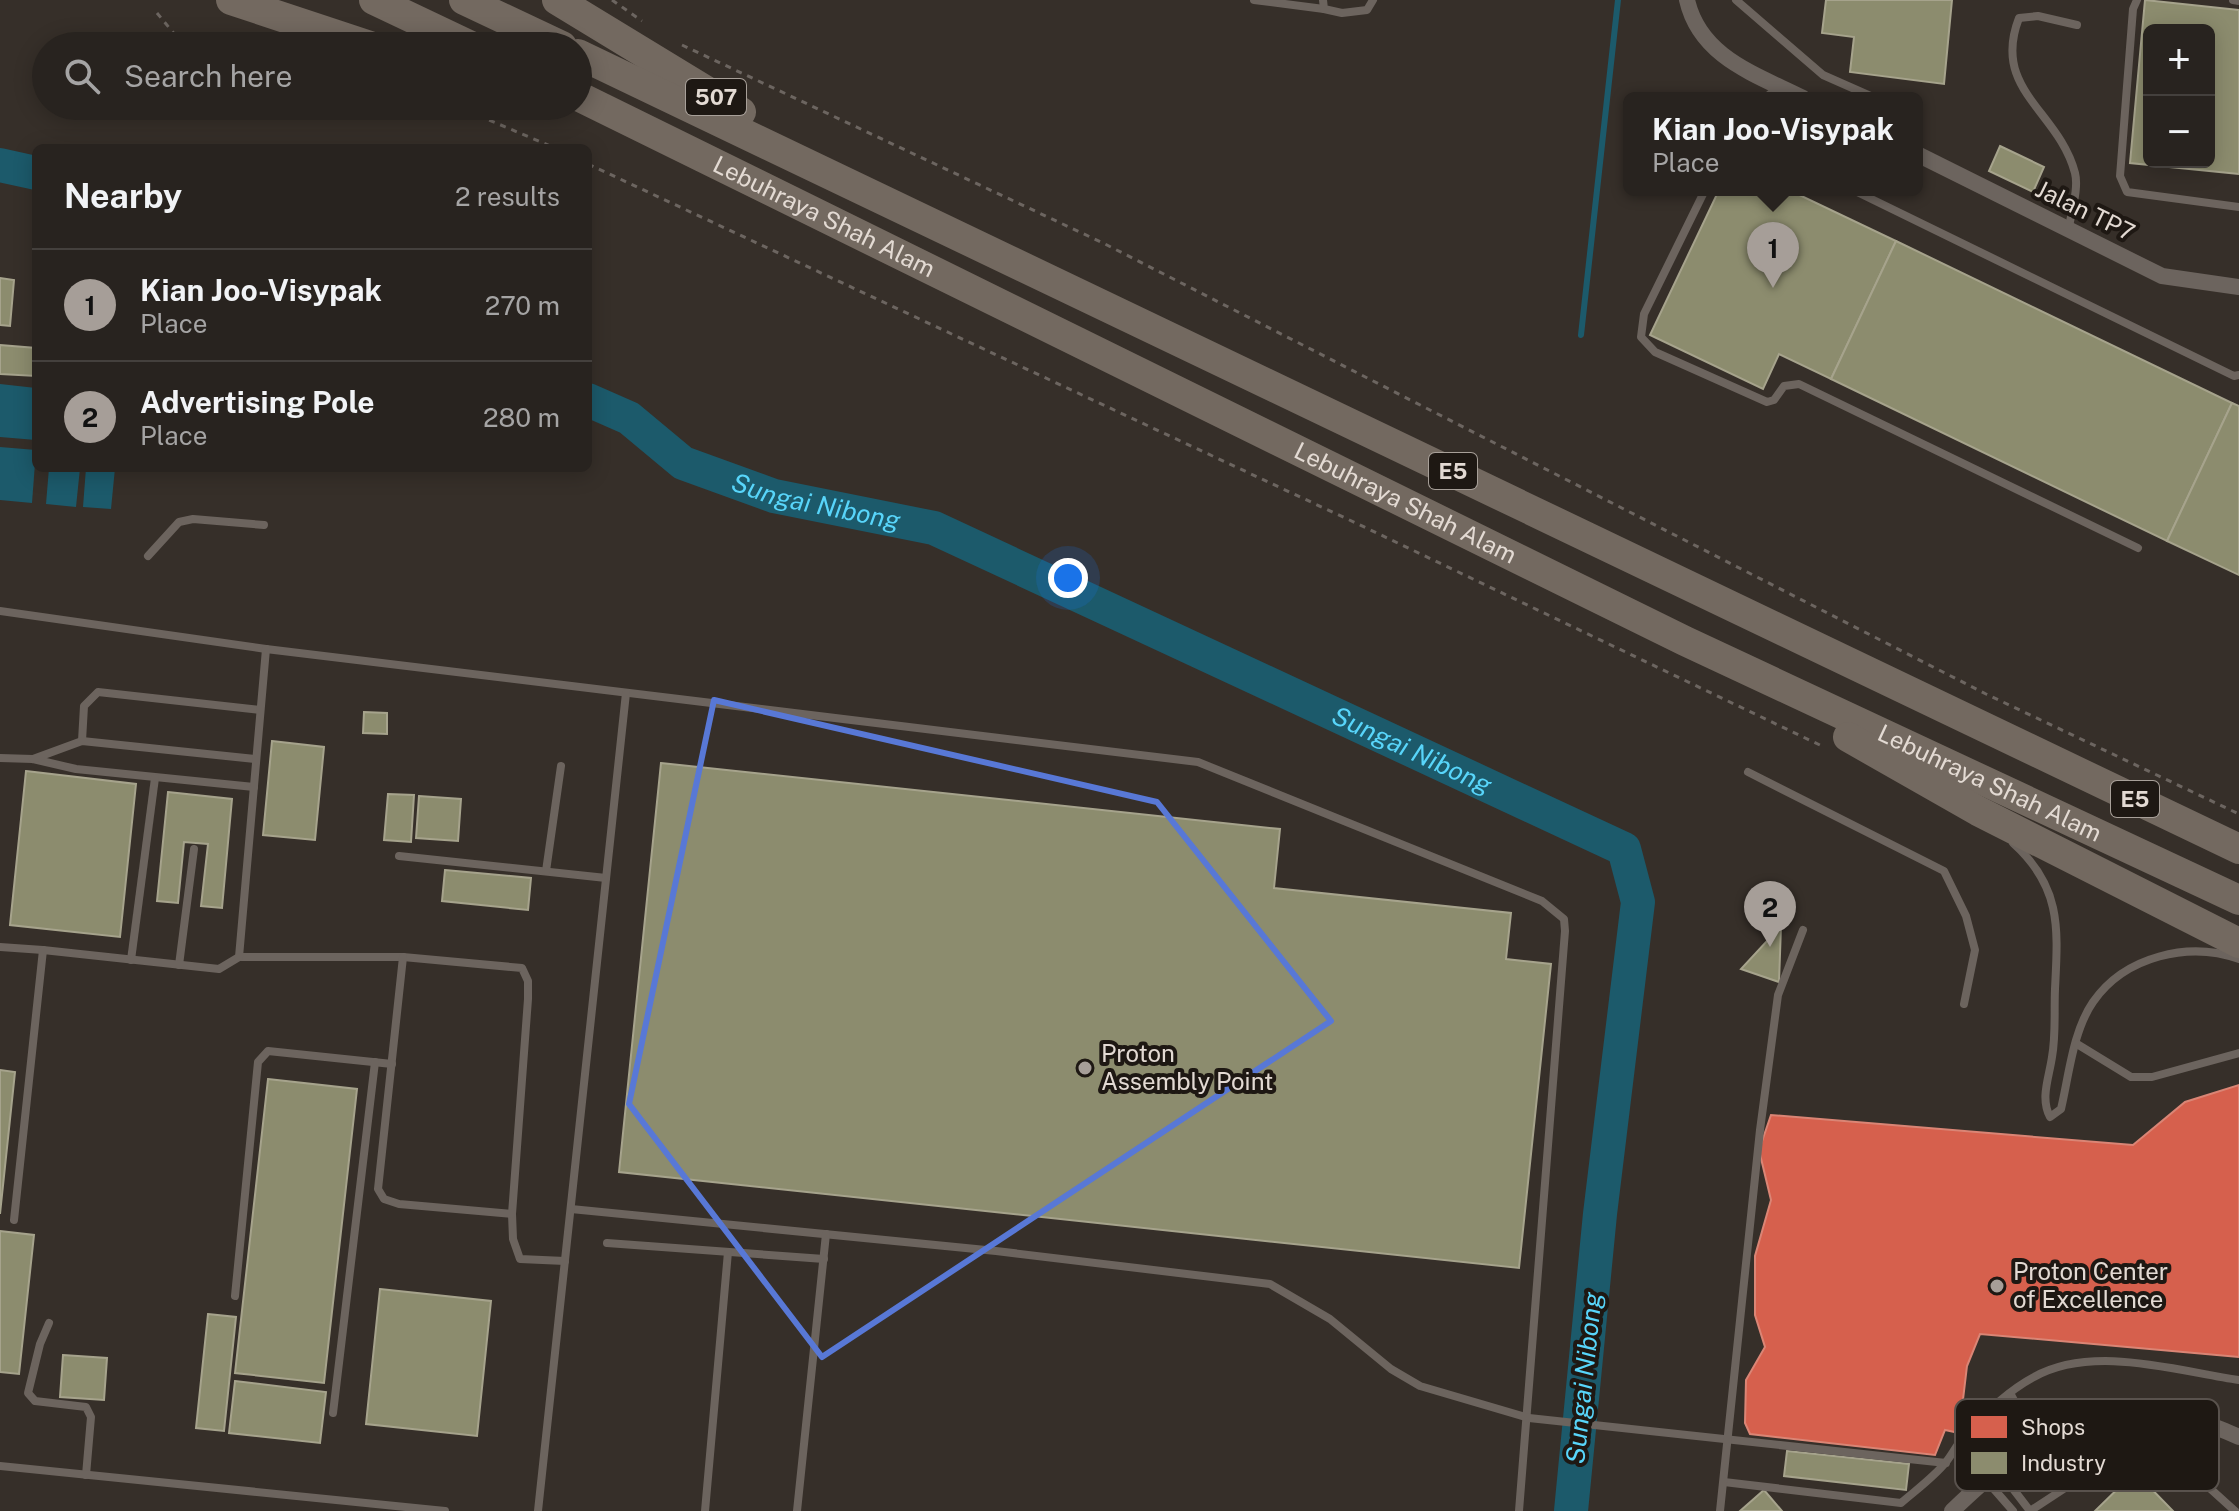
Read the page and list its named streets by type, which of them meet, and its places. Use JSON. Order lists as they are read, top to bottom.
{
  "streets": {
    "highway": ["507", "Lebuhraya Shah Alam", "E5"],
    "street": ["Jalan TP7"]
  },
  "crossings": [
    ["507", "Lebuhraya Shah Alam"]
  ],
  "water": ["Sungai Nibong"],
  "places": ["Proton Assembly Point", "Proton Center of Excellence"],
  "legend": ["Shops", "Industry"],
  "page": {
    "map_buttons": ["+", "−"],
    "search": "Search here",
    "popup": ["Kian Joo-Visypak", "Place"],
    "heading": ["Nearby", "2 results"],
    "pins": ["1", "2"],
    "list": [
      {
        "mark": "1",
        "name": "Kian Joo-Visypak",
        "note": "Place",
        "value": "270 m"
      },
      {
        "mark": "2",
        "name": "Advertising Pole",
        "note": "Place",
        "value": "280 m"
      }
    ]
  }
}
